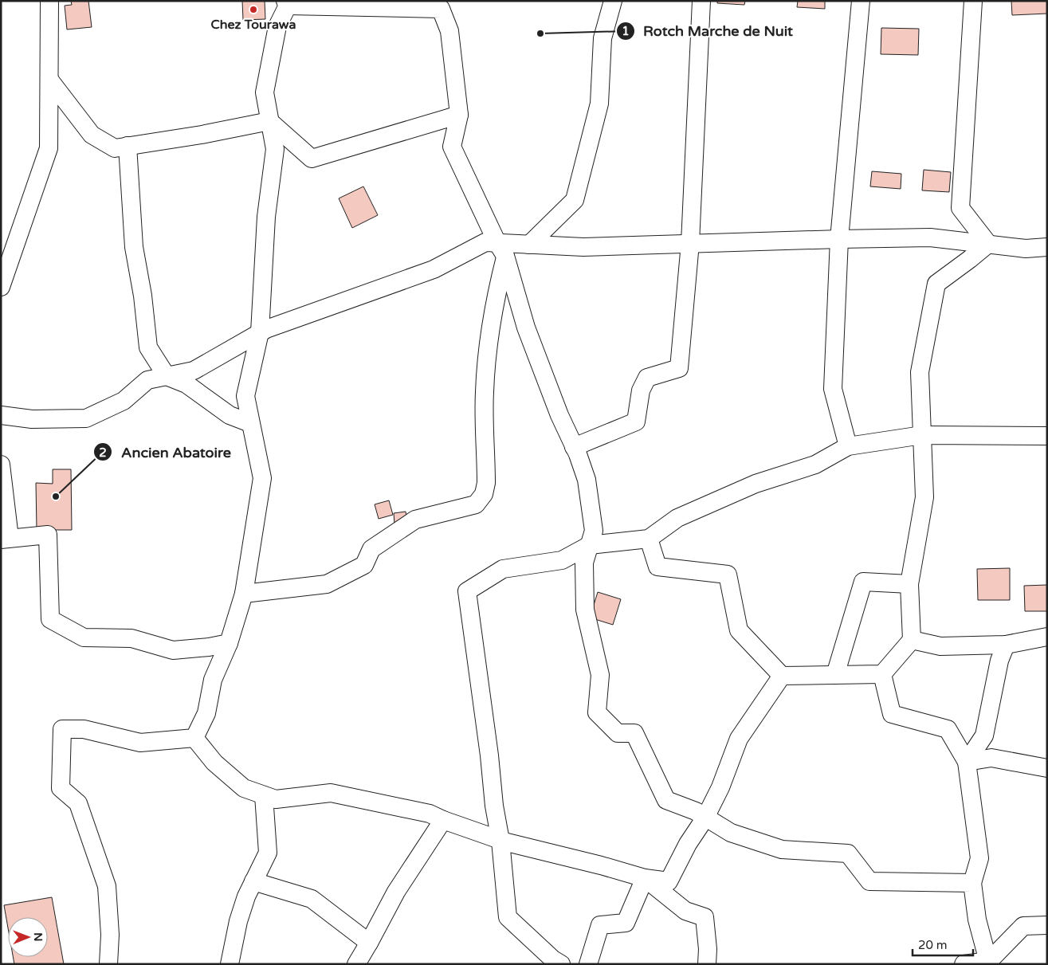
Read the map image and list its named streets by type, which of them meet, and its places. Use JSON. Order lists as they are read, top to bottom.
{
  "places": ["Chez Tourawa", "Rotch Marche de Nuit", "Ancien Abatoire"],
  "scale_bar": "20 m",
  "north": "right"
}
